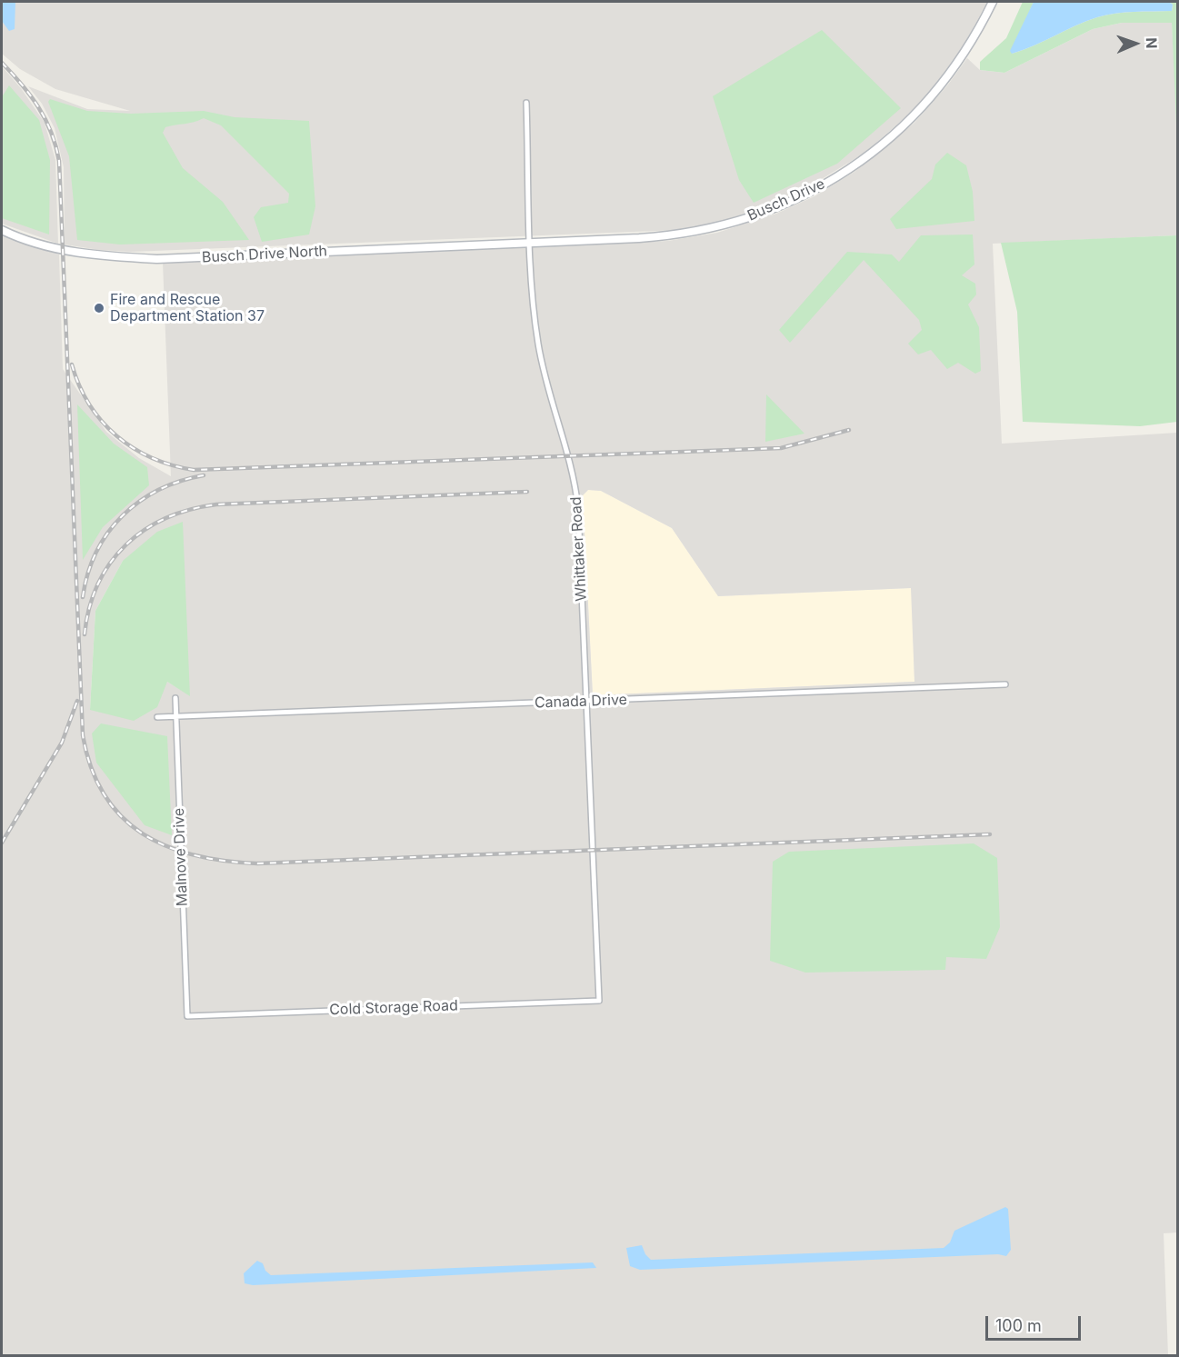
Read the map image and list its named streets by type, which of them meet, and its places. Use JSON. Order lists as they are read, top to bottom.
{
  "streets": {
    "street": [
      "Busch Drive",
      "Busch Drive North",
      "Whittaker Road",
      "Canada Drive",
      "Malnove Drive",
      "Cold Storage Road"
    ]
  },
  "crossings": [
    ["Busch Drive", "Busch Drive North"],
    ["Busch Drive", "Whittaker Road"],
    ["Busch Drive North", "Whittaker Road"],
    ["Whittaker Road", "Canada Drive"],
    ["Whittaker Road", "Cold Storage Road"],
    ["Canada Drive", "Malnove Drive"],
    ["Malnove Drive", "Cold Storage Road"]
  ],
  "places": ["Fire and Rescue Department Station 37"],
  "scale_bar": "100 m",
  "north": "right"
}
